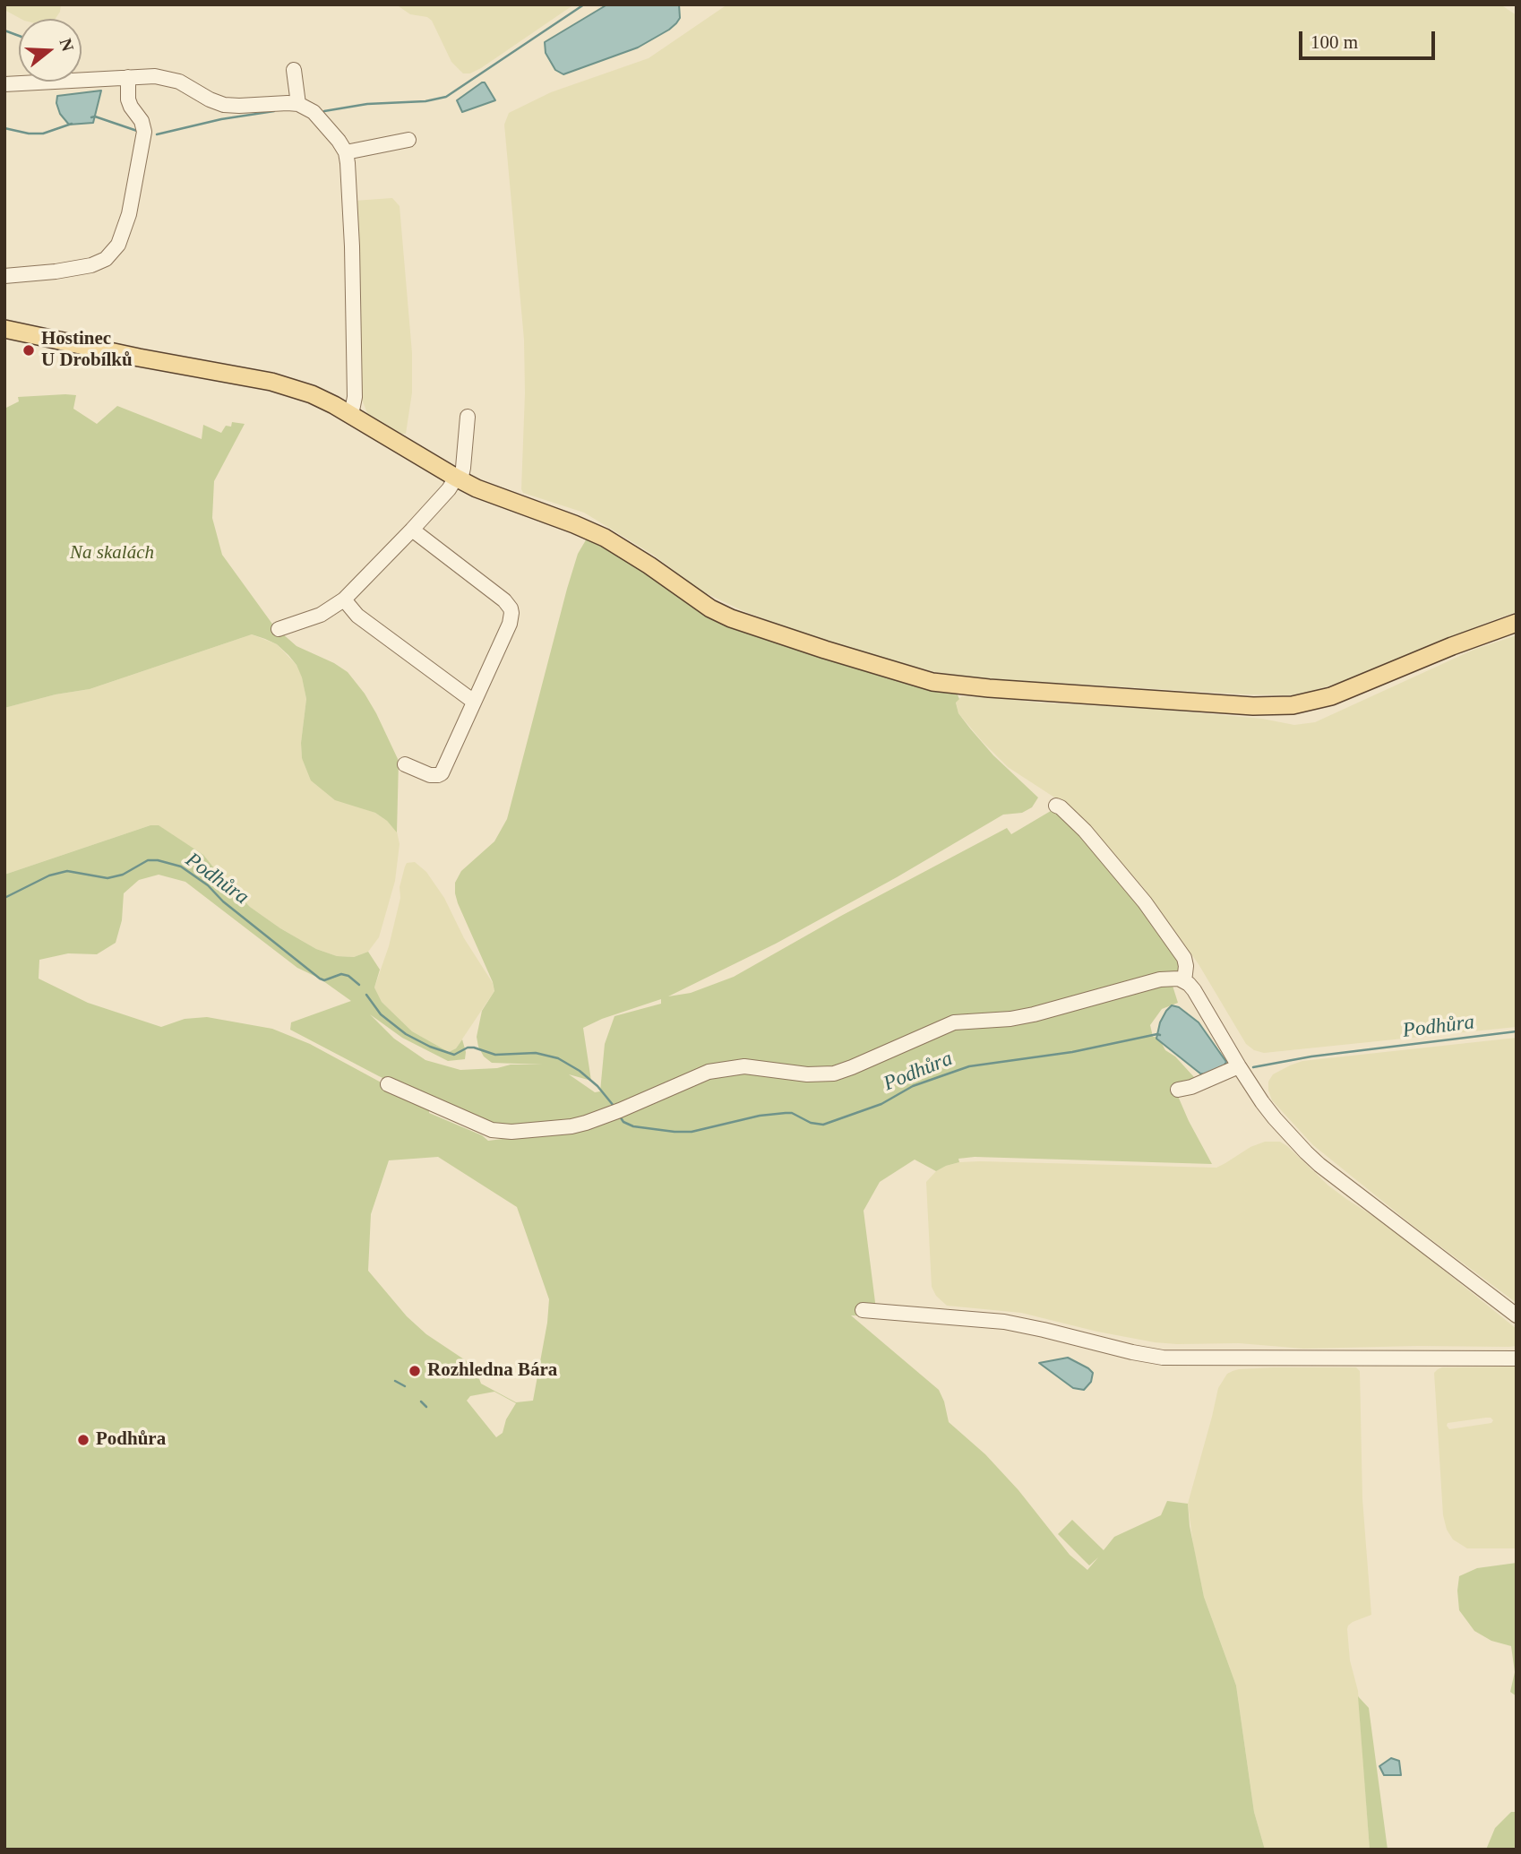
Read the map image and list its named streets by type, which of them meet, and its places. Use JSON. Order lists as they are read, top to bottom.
{
  "water": ["Podhůra"],
  "parks": ["Na skalách"],
  "places": ["Hostinec U Drobílků", "Rozhledna Bára", "Podhůra"],
  "scale_bar": "100 m",
  "north": "right"
}
